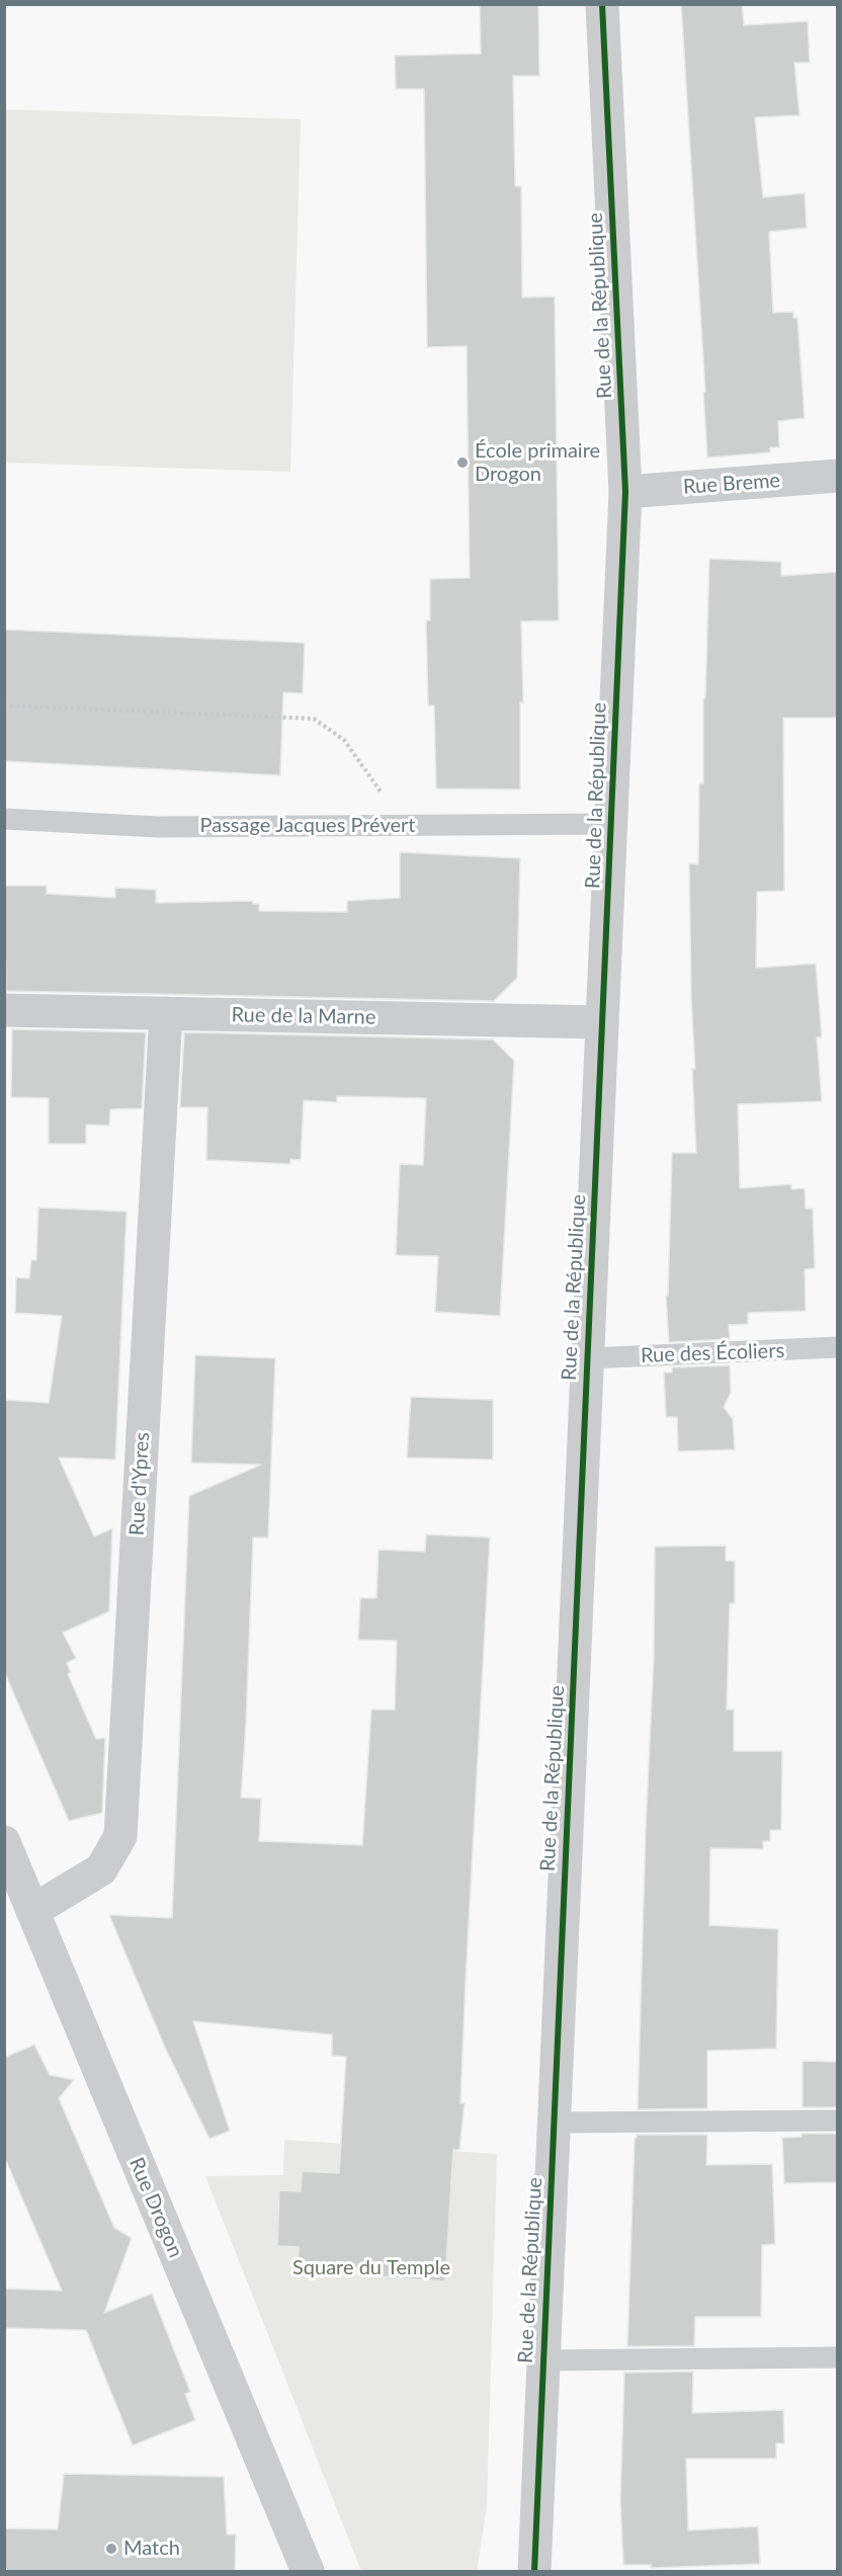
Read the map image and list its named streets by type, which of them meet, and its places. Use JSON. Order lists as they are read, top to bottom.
{
  "streets": {
    "street": [
      "Rue de la République",
      "Rue Breme",
      "Rue de la Marne",
      "Rue d'Ypres",
      "Rue Drogon"
    ],
    "lane": ["Passage Jacques Prévert", "Rue des Écoliers"]
  },
  "crossings": [
    ["Rue de la République", "Rue Breme"],
    ["Rue de la République", "Passage Jacques Prévert"],
    ["Rue de la République", "Rue de la Marne"],
    ["Rue de la République", "Rue des Écoliers"],
    ["Rue de la Marne", "Rue d'Ypres"],
    ["Rue d'Ypres", "Rue Drogon"]
  ],
  "parks": ["Square du Temple"],
  "places": ["École primaire Drogon", "Match"]
}
